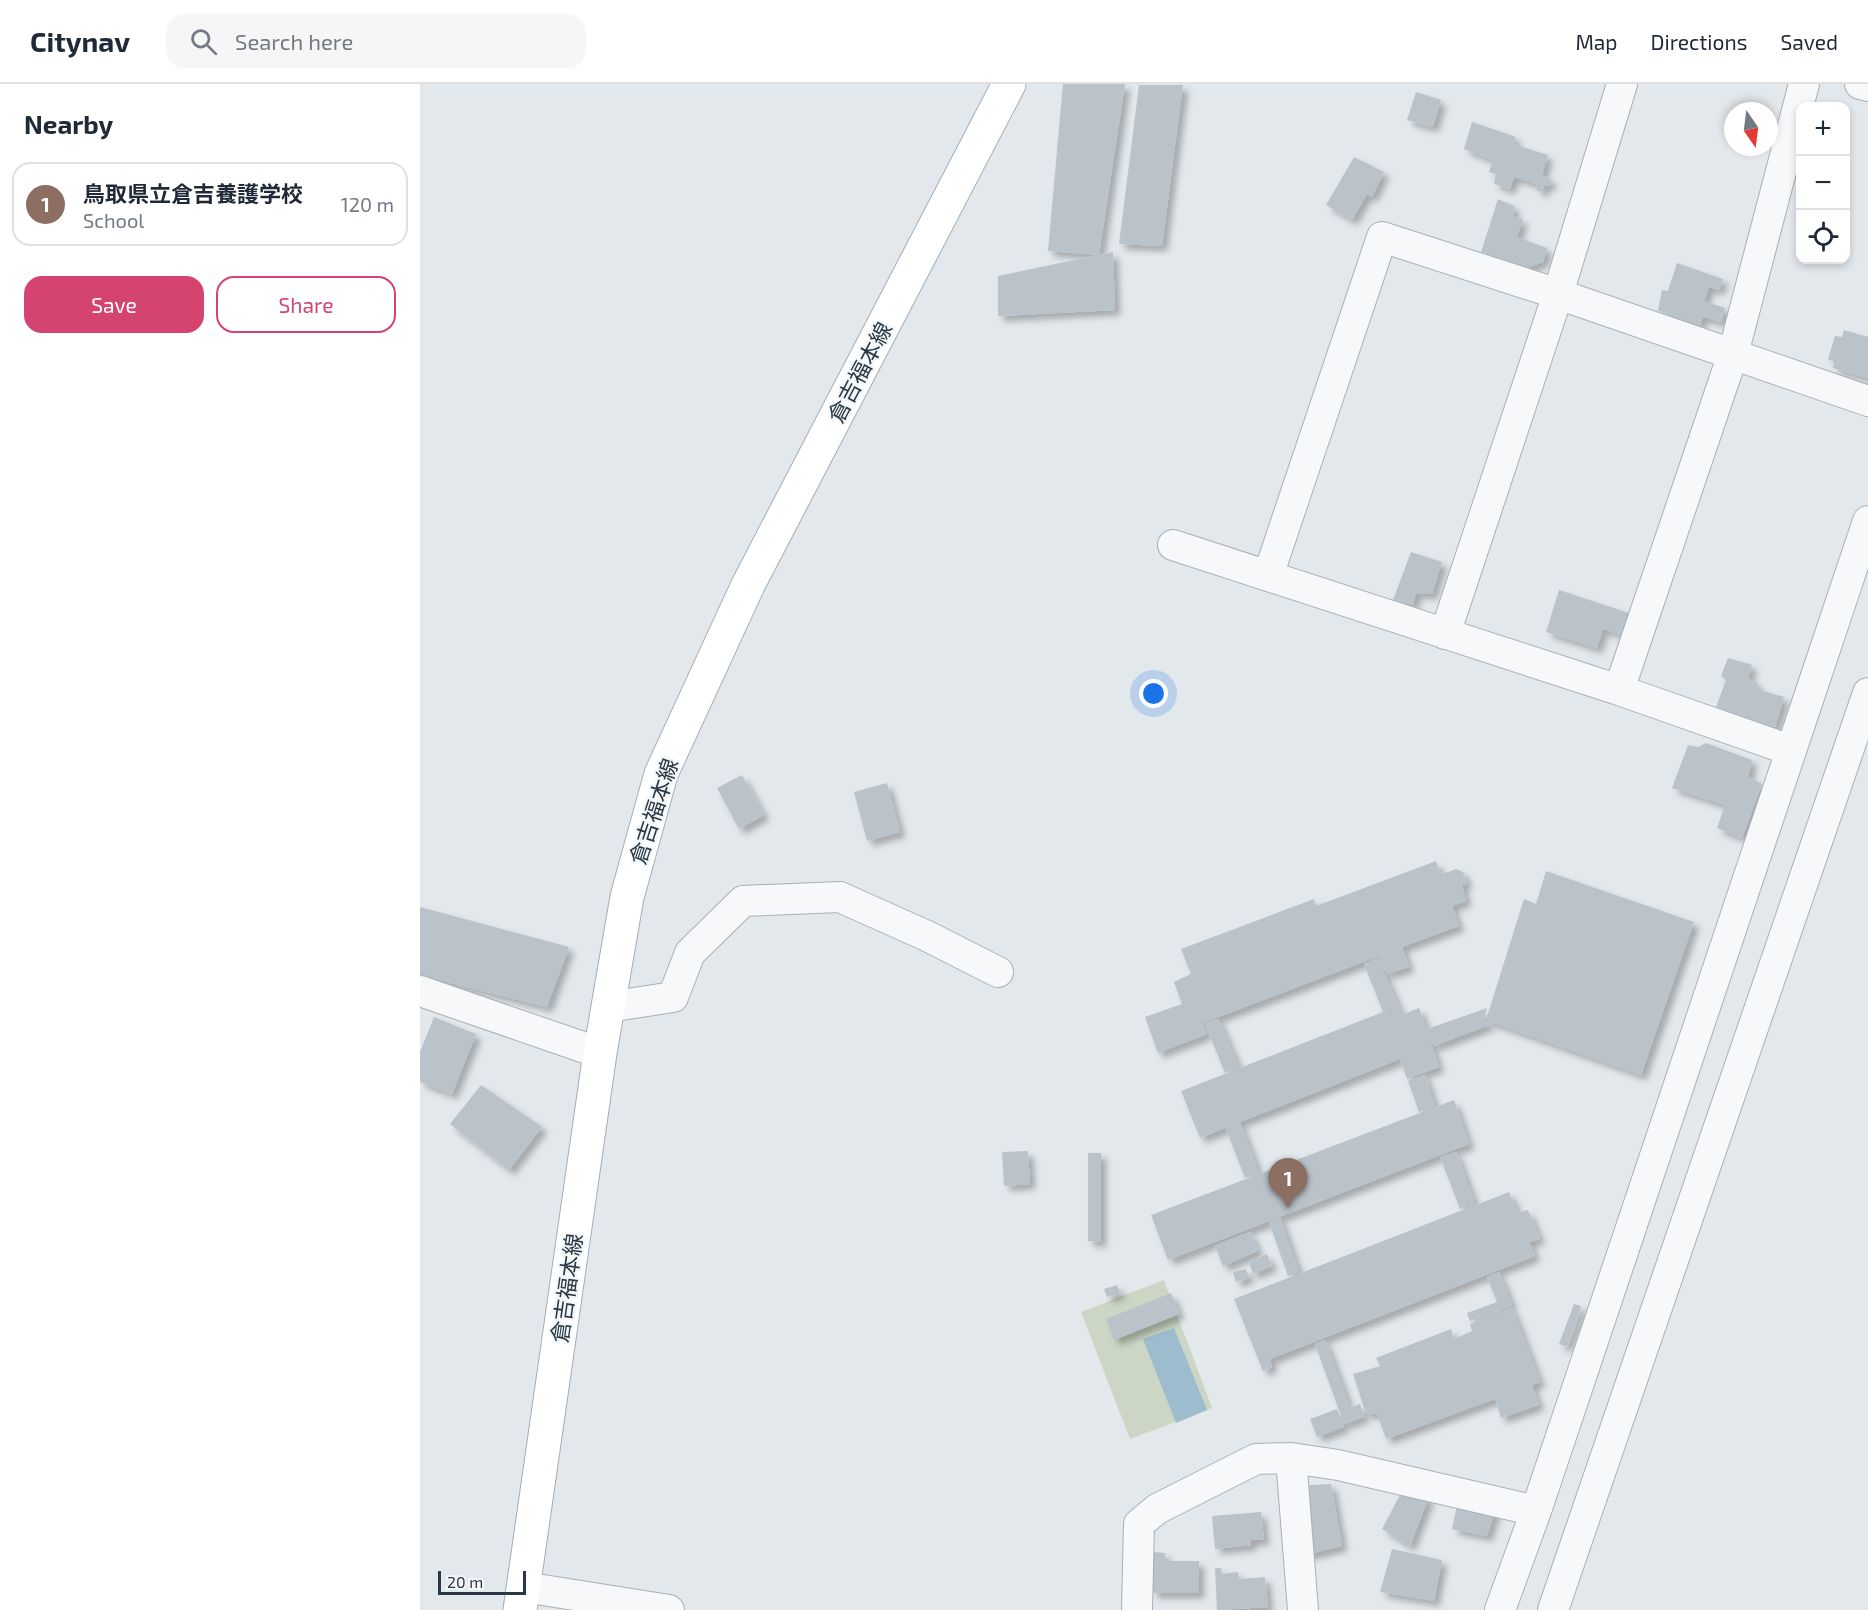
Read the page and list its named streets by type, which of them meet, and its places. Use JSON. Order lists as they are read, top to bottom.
{
  "streets": {
    "main road": ["倉吉福本線"]
  },
  "scale_bar": "20 m",
  "north": "bottom",
  "page": {
    "header": "Citynav",
    "search": "Search here",
    "nav": ["Map", "Directions", "Saved"],
    "heading": "Nearby",
    "map_buttons": ["+", "−"],
    "list": [
      {
        "mark": "1",
        "name": "鳥取県立倉吉養護学校",
        "note": "School",
        "value": "120 m"
      }
    ],
    "buttons": ["Save", "Share"],
    "pins": "1",
    "scale": "20 m"
  }
}
